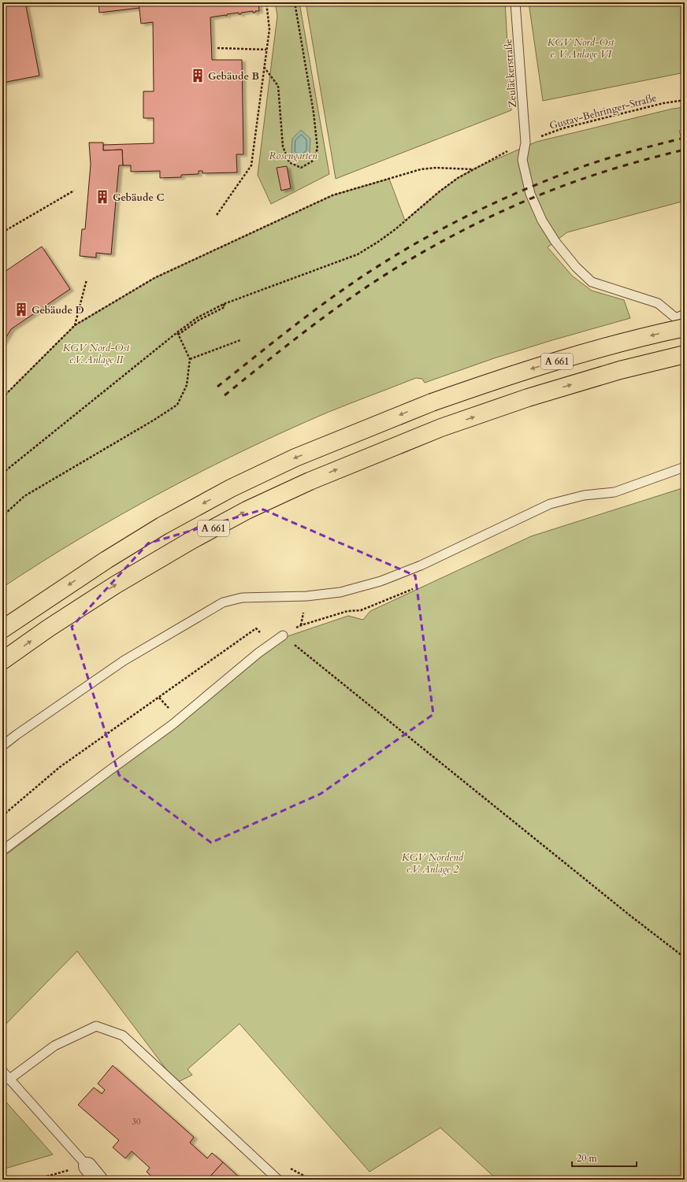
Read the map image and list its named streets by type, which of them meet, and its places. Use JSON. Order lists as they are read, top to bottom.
{
  "streets": {
    "highway": ["A 661"],
    "lane": ["Zeuläckerstraße"],
    "path": ["Gustav-Behringer-Straße"]
  },
  "crossings": [
    ["Zeuläckerstraße", "Gustav-Behringer-Straße"],
    ["Zeuläckerstraße", "A 661"]
  ],
  "parks": [
    "KGV Nord-Ost e. V. Anlage VI",
    "Rosengarten",
    "KGV Nord-Ost e.V. Anlage II",
    "KGV Nordend e.V. Anlage 2"
  ],
  "places": {
    "building": ["Gebäude B", "Gebäude C", "Gebäude D"]
  },
  "house_numbers": ["30"],
  "scale_bar": "20 m"
}
